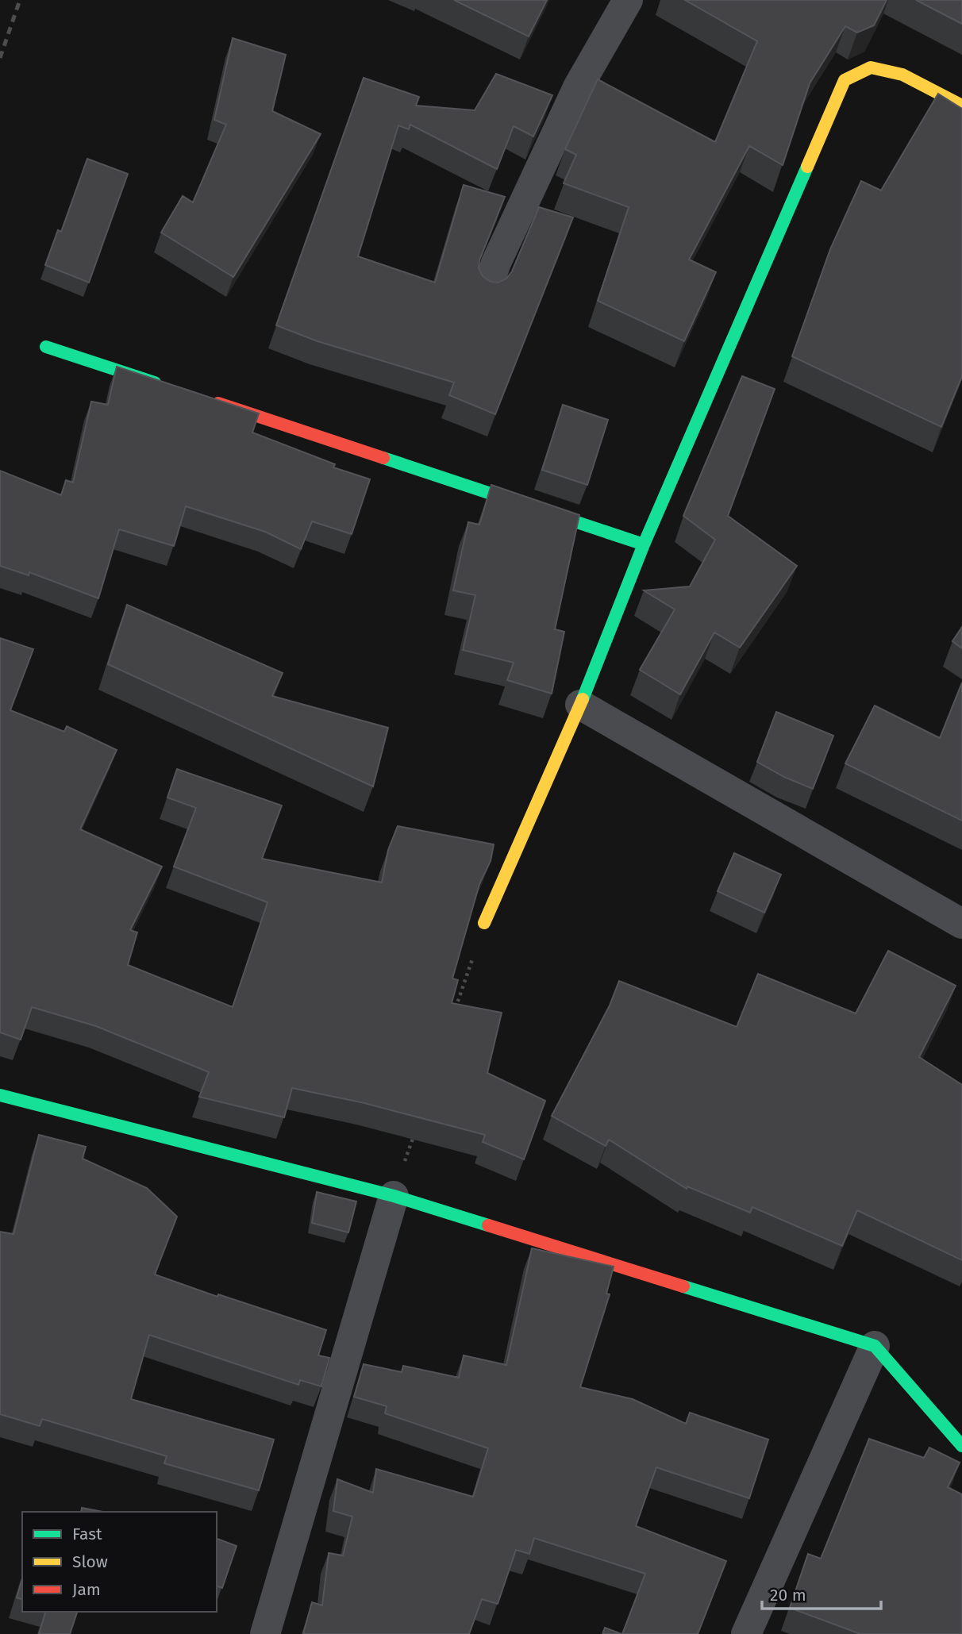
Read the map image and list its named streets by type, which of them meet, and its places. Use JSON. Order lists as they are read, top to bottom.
{
  "legend": ["Fast", "Slow", "Jam"],
  "scale_bar": "20 m"
}
